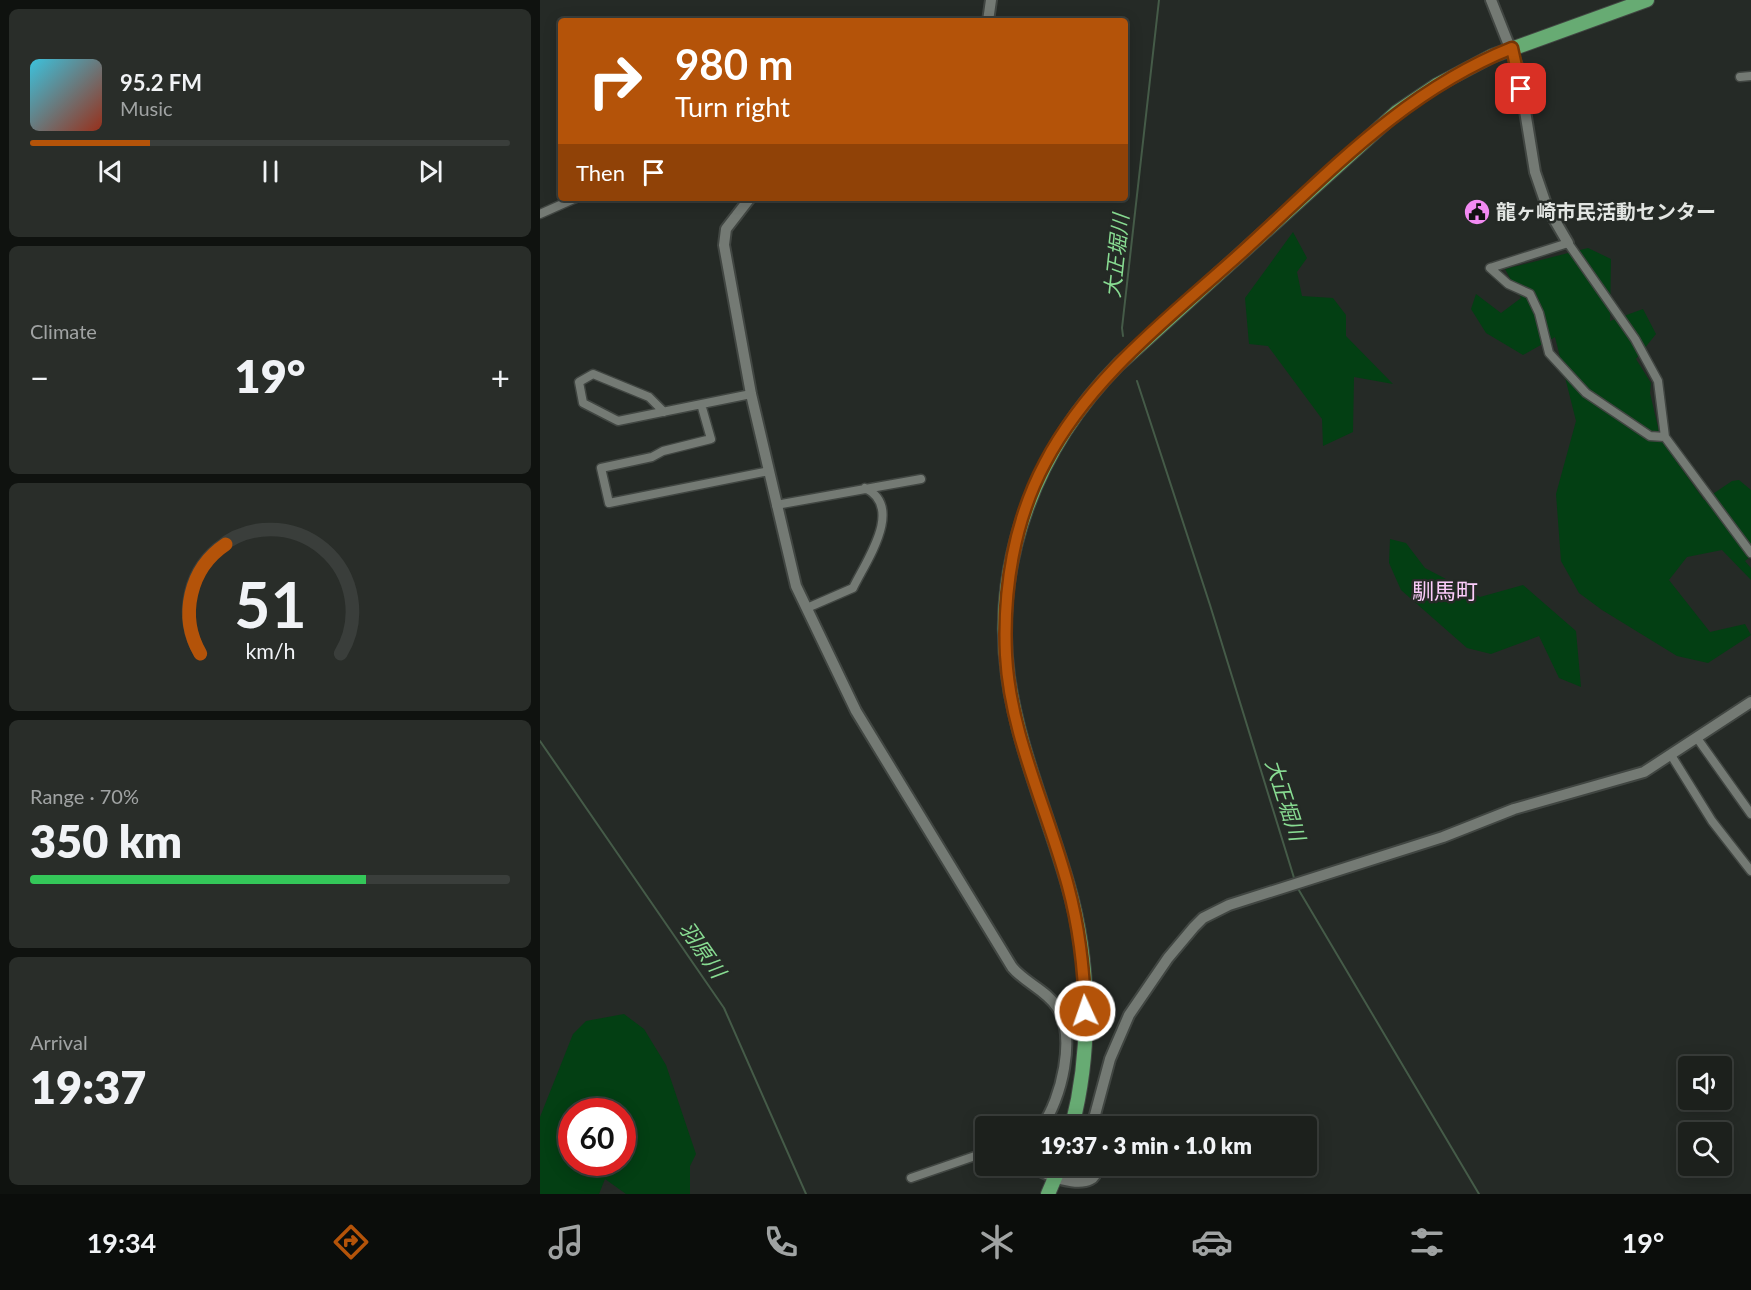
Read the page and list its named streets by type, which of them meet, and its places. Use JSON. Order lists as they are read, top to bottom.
{
  "districts": ["馴馬町"],
  "water": ["大正堀川", "羽原川"],
  "places": {
    "public building": ["龍ヶ崎市民活動センター"]
  },
  "page": {
    "turn": ["980 m", "Turn right"],
    "song": ["95.2 FM", "Music"],
    "then": "Then",
    "tile": [
      "Climate",
      ["Range · 70%", "350 km"],
      ["Arrival", "19:37"]
    ],
    "heat": ["−", "19°", "+"],
    "limit": "60",
    "trip": "19:37 · 3 min · 1.0 km",
    "tabs": ["19:34", "19°"],
    "gauge": ["51", "km/h"]
  }
}
